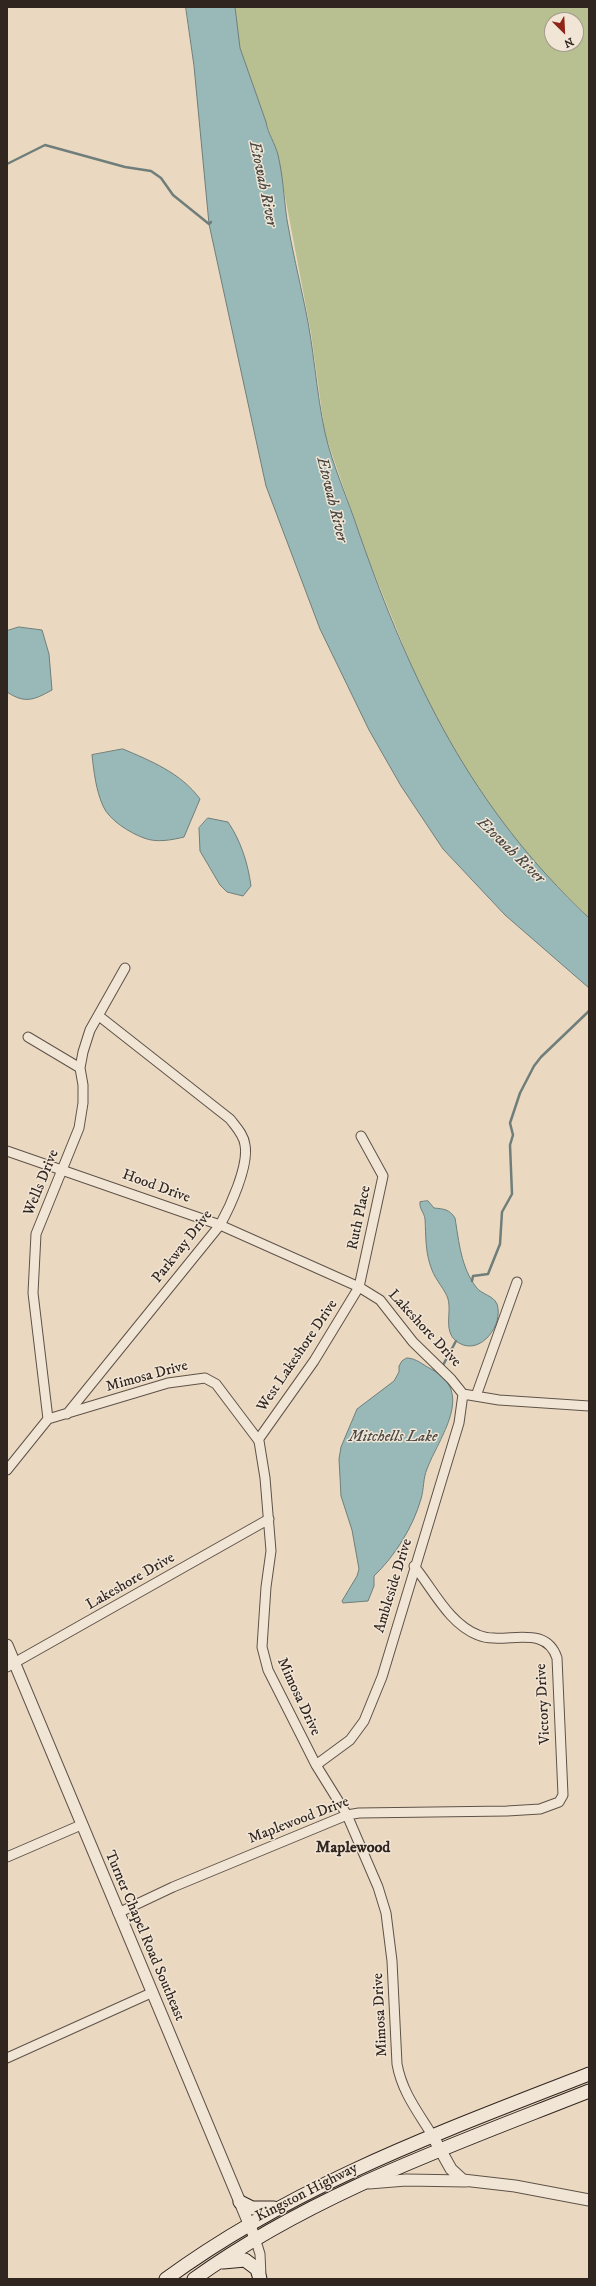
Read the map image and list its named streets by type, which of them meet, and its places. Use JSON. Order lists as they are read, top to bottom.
{
  "streets": {
    "main road": ["Kingston Highway"],
    "street": [
      "Wells Drive",
      "Hood Drive",
      "Ruth Place",
      "Parkway Drive",
      "Lakeshore Drive",
      "West Lakeshore Drive",
      "Mimosa Drive",
      "Ambleside Drive",
      "Victory Drive",
      "Maplewood Drive",
      "Turner Chapel Road Southeast"
    ]
  },
  "crossings": [
    ["Wells Drive", "Hood Drive"],
    ["Wells Drive", "Parkway Drive"],
    ["Wells Drive", "Mimosa Drive"],
    ["Hood Drive", "Ruth Place"],
    ["Hood Drive", "Parkway Drive"],
    ["Hood Drive", "Lakeshore Drive"],
    ["Hood Drive", "West Lakeshore Drive"],
    ["Ruth Place", "Lakeshore Drive"],
    ["Ruth Place", "West Lakeshore Drive"],
    ["Parkway Drive", "Mimosa Drive"],
    ["Lakeshore Drive", "West Lakeshore Drive"],
    ["Lakeshore Drive", "Mimosa Drive"],
    ["Lakeshore Drive", "Ambleside Drive"],
    ["Lakeshore Drive", "Turner Chapel Road Southeast"],
    ["West Lakeshore Drive", "Mimosa Drive"],
    ["Mimosa Drive", "Ambleside Drive"],
    ["Mimosa Drive", "Maplewood Drive"],
    ["Mimosa Drive", "Kingston Highway"],
    ["Ambleside Drive", "Victory Drive"],
    ["Victory Drive", "Maplewood Drive"],
    ["Maplewood Drive", "Turner Chapel Road Southeast"],
    ["Turner Chapel Road Southeast", "Kingston Highway"]
  ],
  "districts": ["Maplewood"],
  "water": ["Etowah River", "Mitchells Lake"],
  "north": "bottom right"
}
